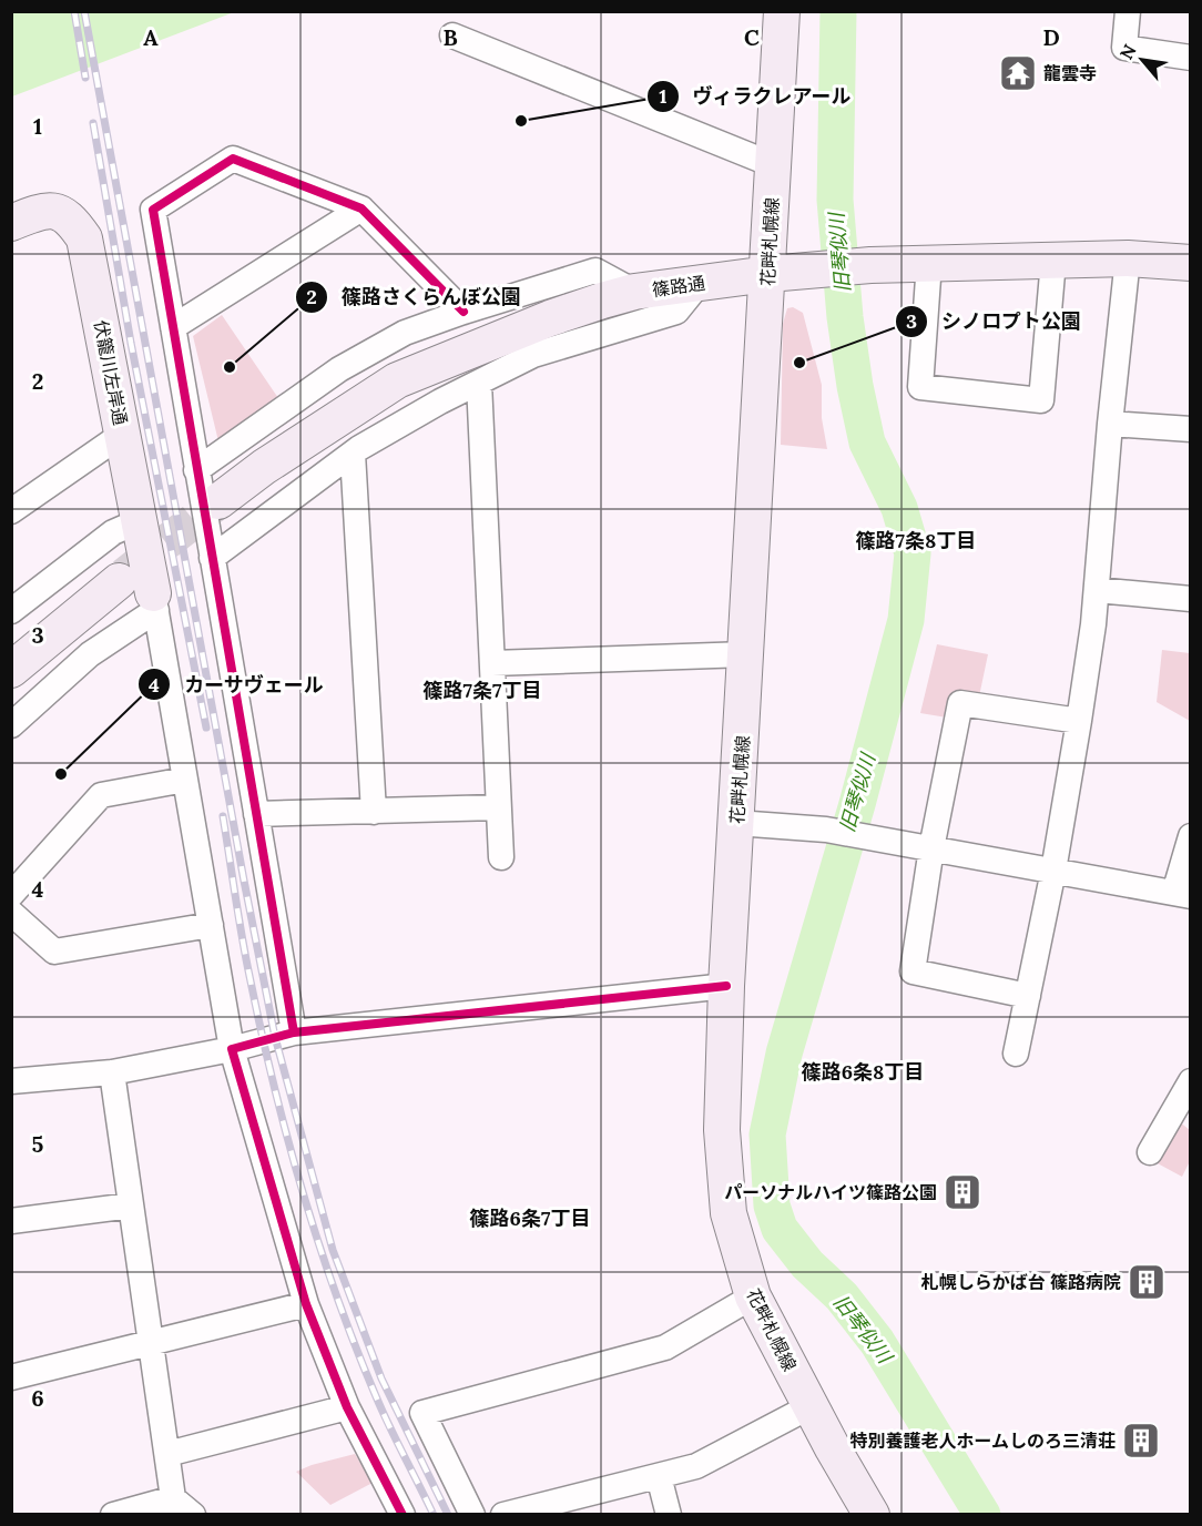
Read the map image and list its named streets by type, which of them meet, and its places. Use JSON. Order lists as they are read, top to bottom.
{
  "streets": {
    "main road": ["花畔札幌線", "篠路通", "伏籠川左岸通"]
  },
  "crossings": [
    ["花畔札幌線", "篠路通"]
  ],
  "districts": [
    "篠路7条8丁目",
    "篠路7条7丁目",
    "篠路6条8丁目",
    "篠路6条7丁目"
  ],
  "water": ["旧琴似川"],
  "places": {
    "temple": ["龍雲寺"],
    "other": [
      "ヴィラクレアール",
      "シノロプト公園",
      "篠路さくらんぼ公園",
      "カーサヴェール"
    ],
    "building": ["パーソナルハイツ篠路公園", "札幌しらかば台 篠路病院", "特別養護老人ホームしのろ三清荘"]
  },
  "north": "top left",
  "grid": {
    "columns": [
      "A",
      "B",
      "C",
      "D"
    ],
    "rows": [
      "1",
      "2",
      "3",
      "4",
      "5",
      "6"
    ]
  }
}
